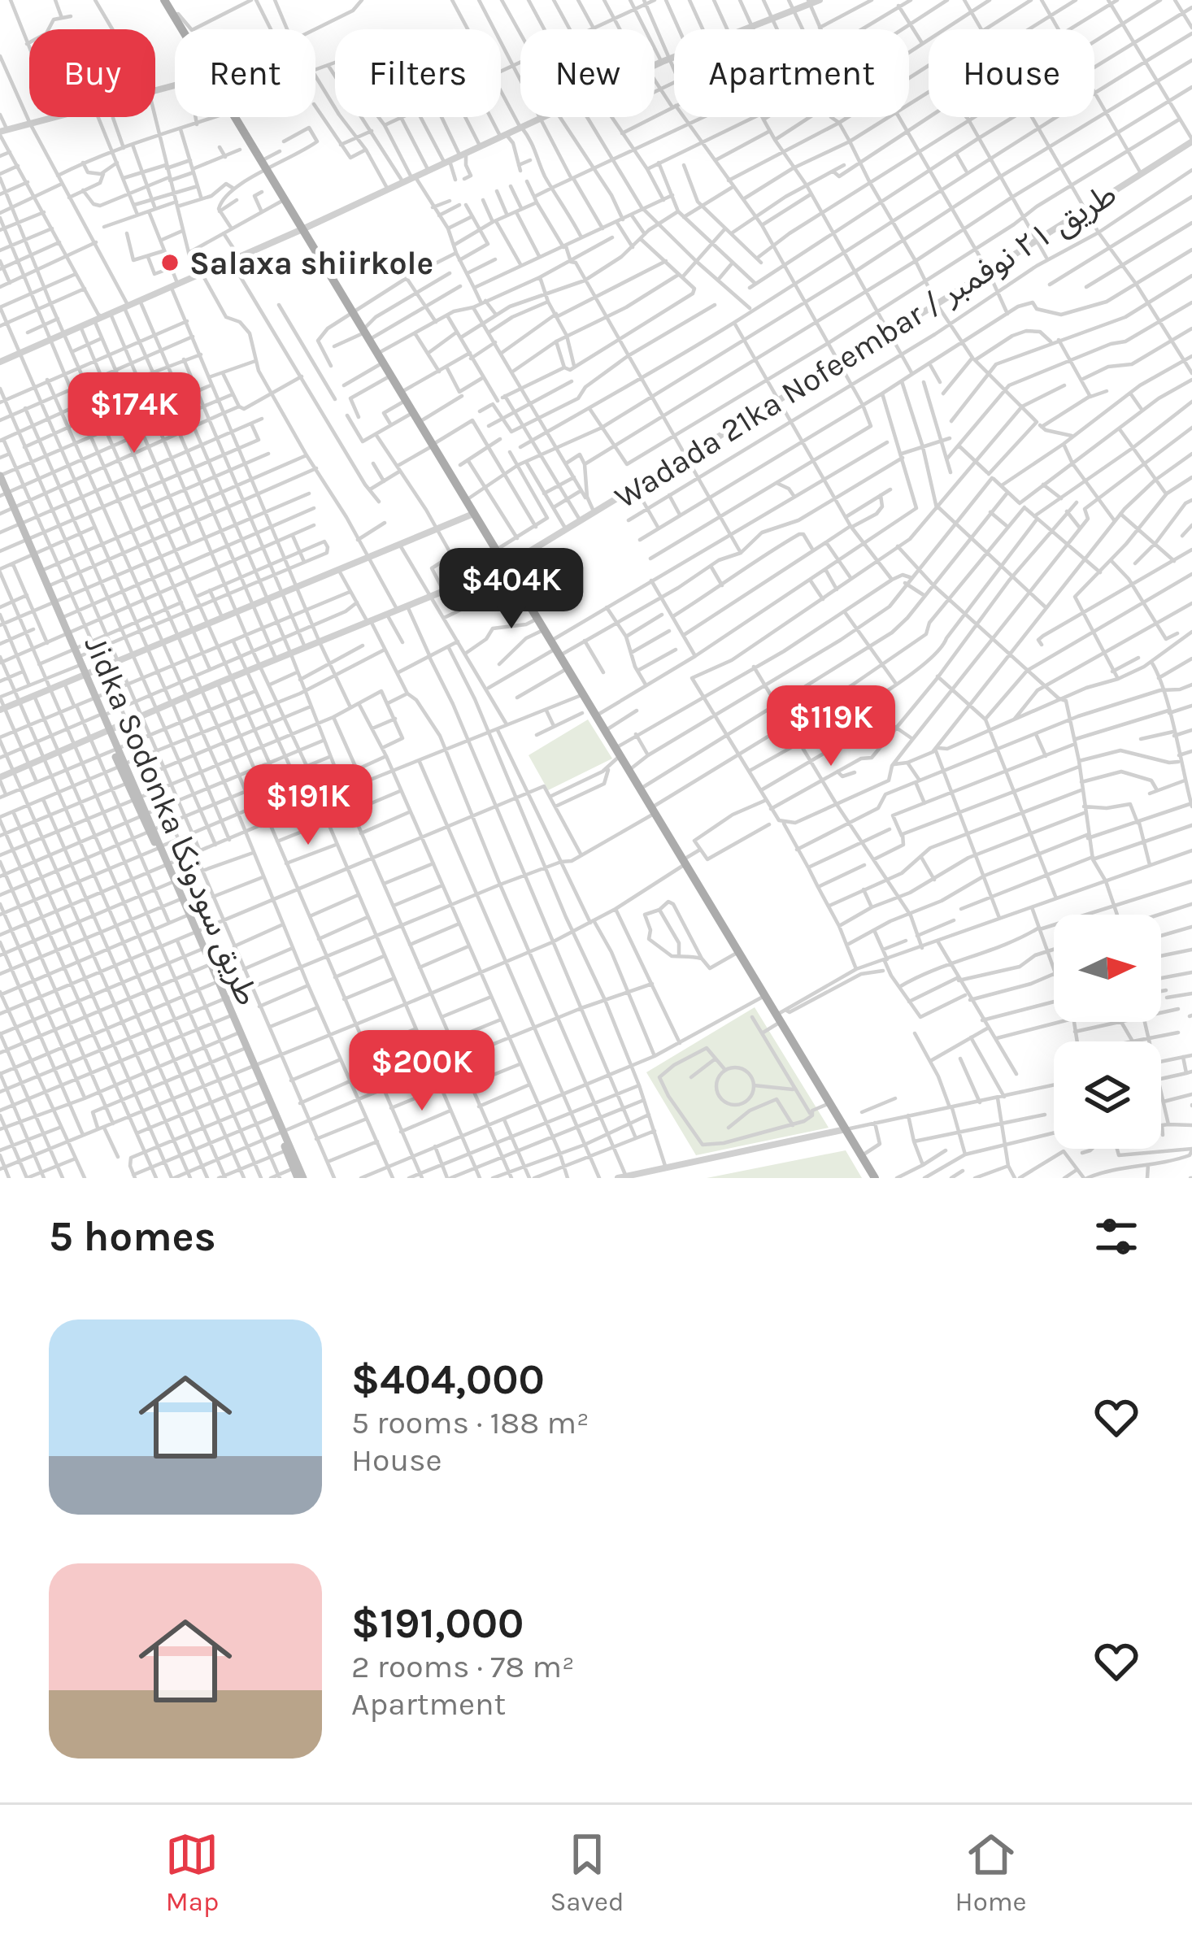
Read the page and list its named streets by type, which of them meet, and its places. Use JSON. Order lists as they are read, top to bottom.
{
  "streets": {
    "main road": ["Jidka Sodonka طريق سودونكا"],
    "street": ["Wadada 21ka Nofeembar / طريق ٢١ نوفمبر"]
  },
  "crossings": [
    ["Wadada 21ka Nofeembar / طريق ٢١ نوفمبر", "Jidka Sodonka طريق سودونكا"]
  ],
  "places": ["Salaxa shiirkole"],
  "north": "right",
  "page": {
    "chip": [
      "Buy",
      "Rent",
      "Filters",
      "New",
      "Apartment",
      "House"
    ],
    "price": [
      "$174K",
      "$404K",
      "$119K",
      "$191K",
      "$200K"
    ],
    "heading": "5 homes",
    "list": [
      {
        "name": "$404,000",
        "note": "5 rooms · 188 m² · House"
      },
      {
        "name": "$191,000",
        "note": "2 rooms · 78 m² · Apartment"
      }
    ],
    "tabs": ["Map", "Saved", "Home"]
  }
}
